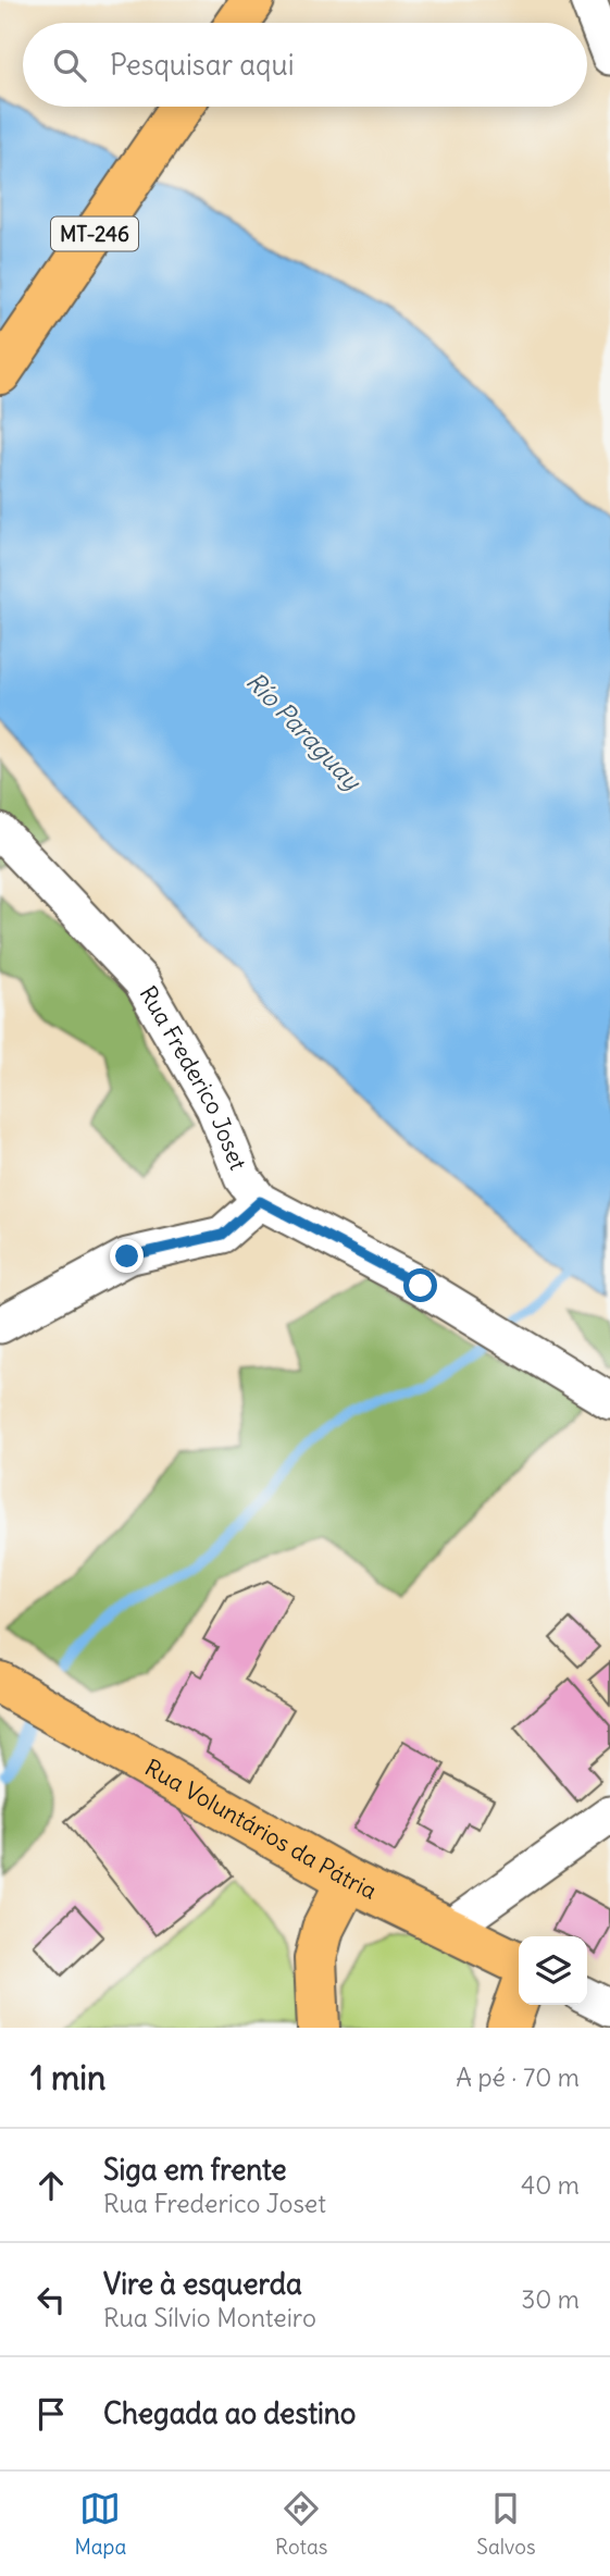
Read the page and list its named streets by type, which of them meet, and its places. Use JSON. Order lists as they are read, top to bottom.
{
  "streets": {
    "main road": ["MT-246", "Rua Voluntários da Pátria"],
    "street": ["Rua Frederico Joset"]
  },
  "water": ["Río Paraguay"],
  "page": {
    "search": "Pesquisar aqui",
    "heading": ["1 min", "A pé · 70 m"],
    "list": [
      ["Siga em frente", "Rua Frederico Joset", "40 m"],
      ["Vire à esquerda", "Rua Sílvio Monteiro", "30 m"],
      "Chegada ao destino"
    ],
    "nav": ["Mapa", "Rotas", "Salvos"]
  }
}
